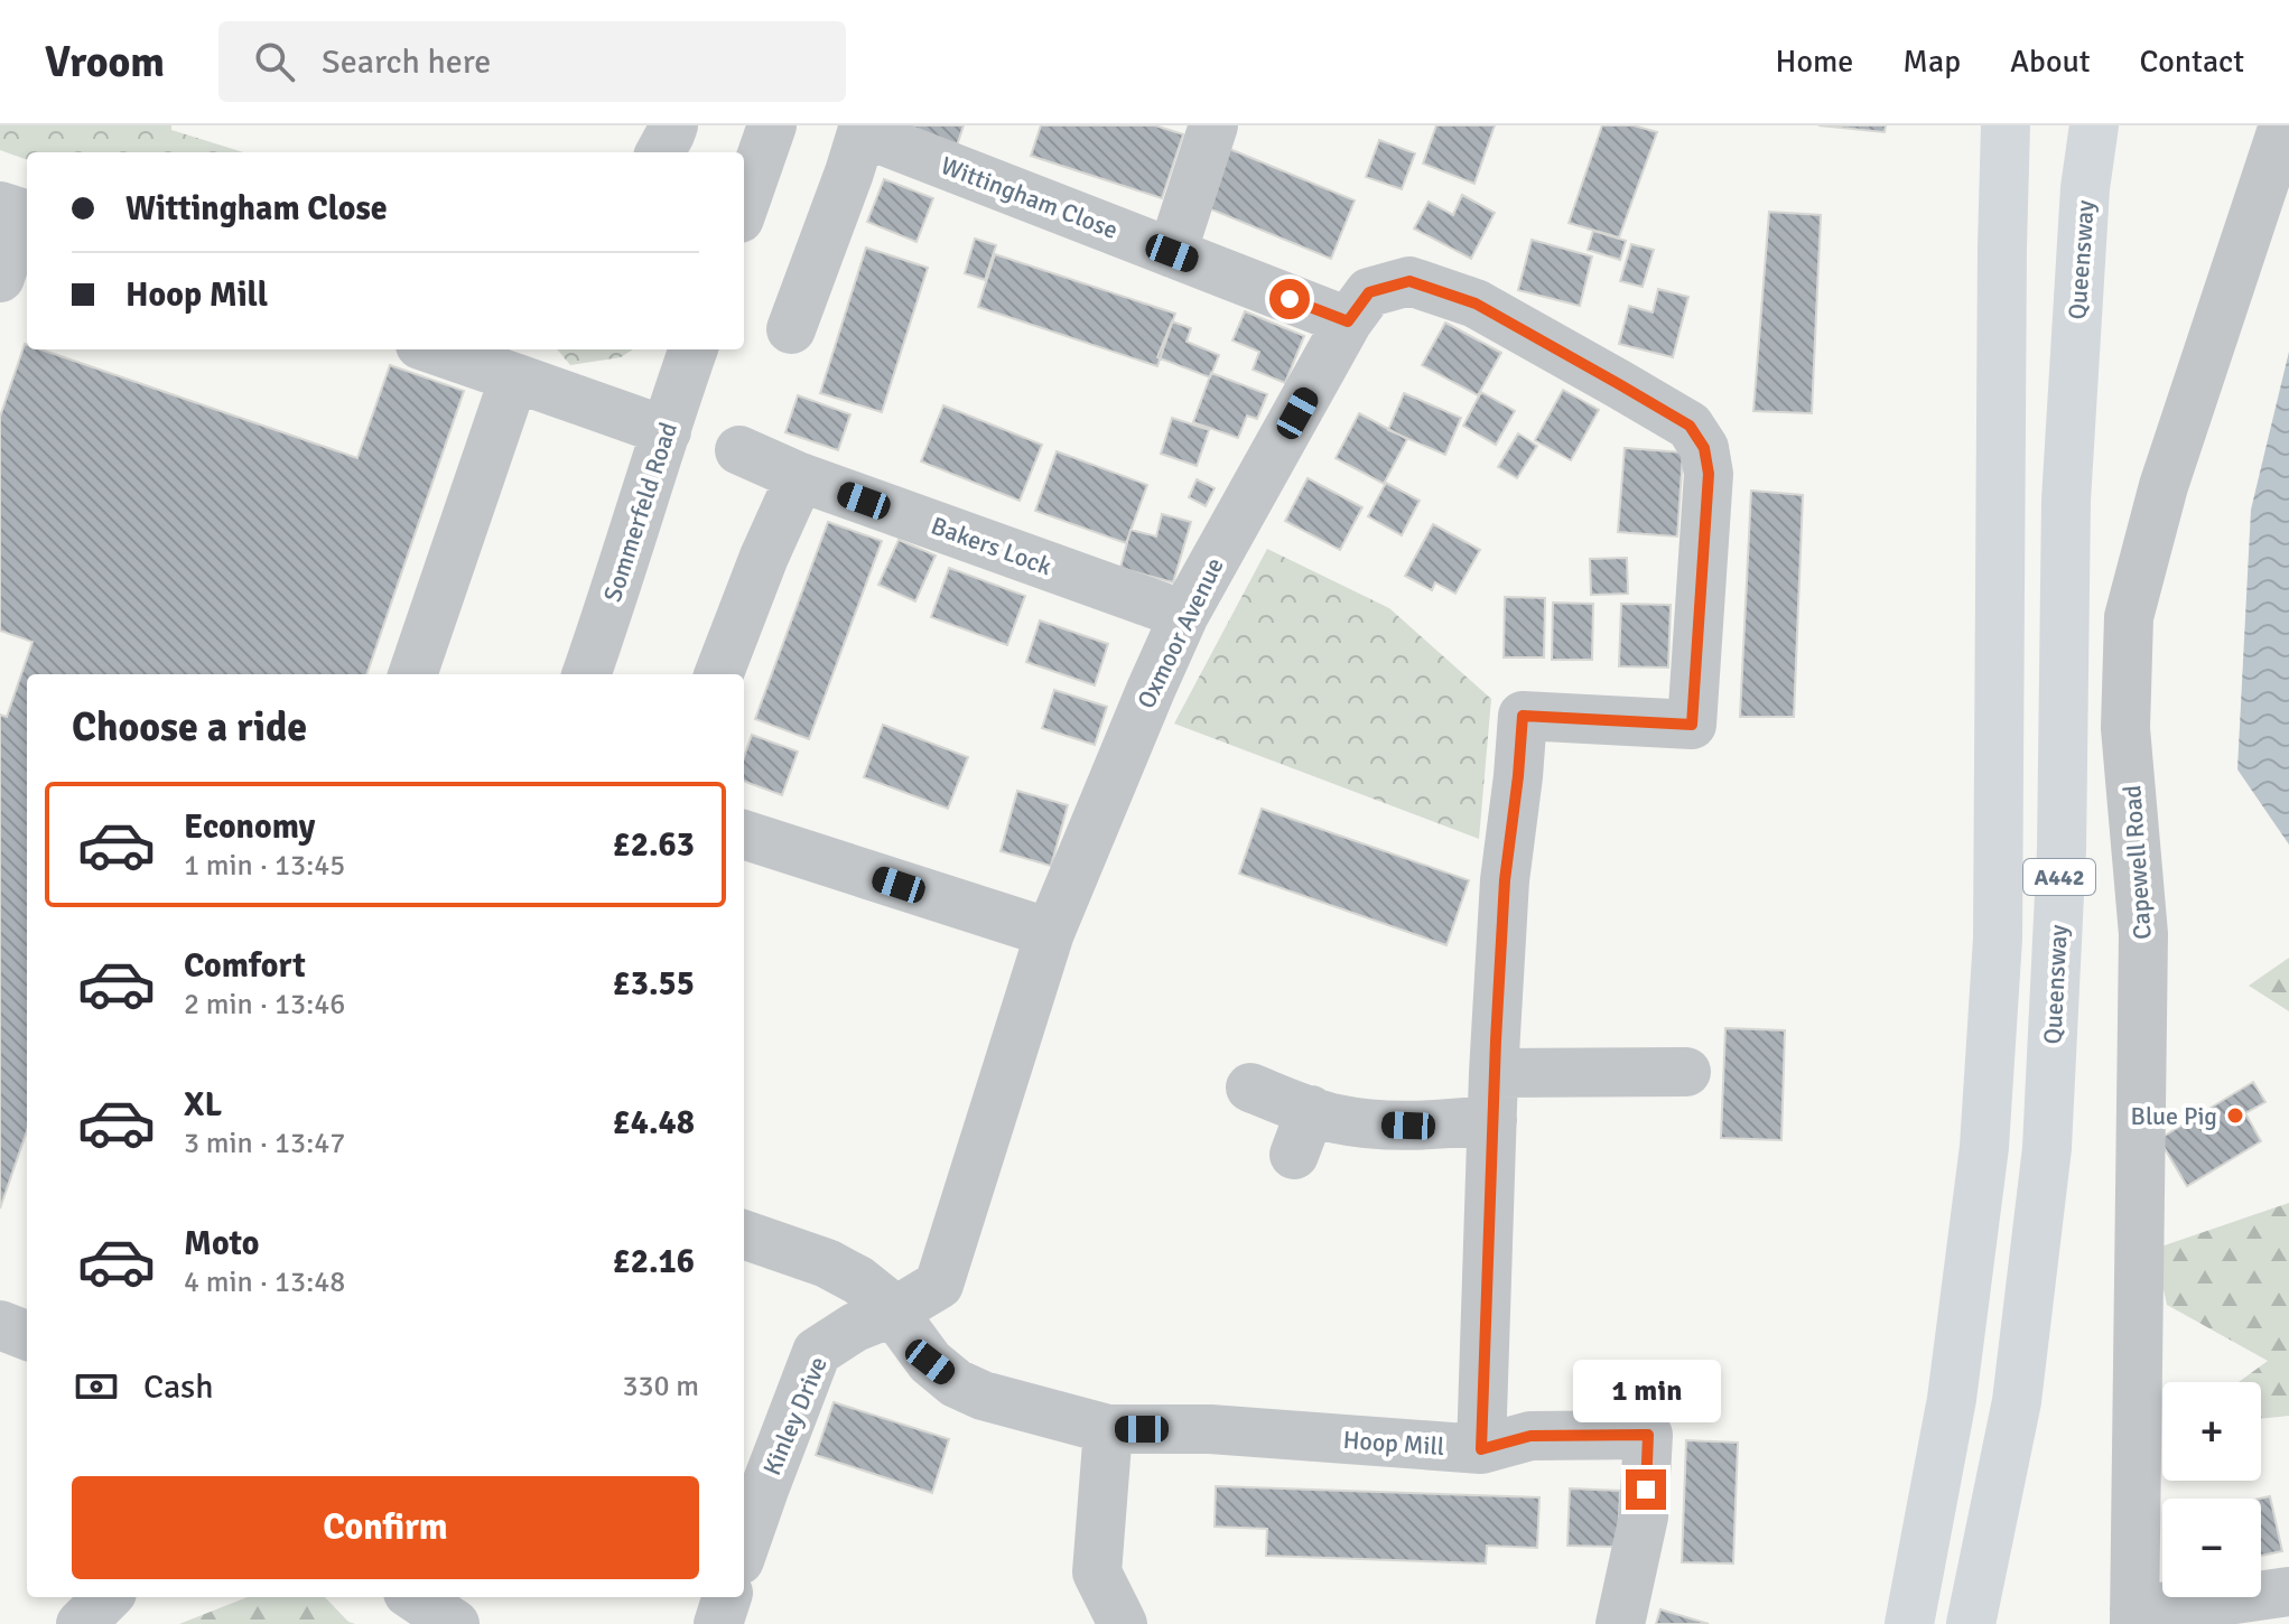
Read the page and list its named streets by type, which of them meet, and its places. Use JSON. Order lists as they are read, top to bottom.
{
  "streets": {
    "highway": ["Queensway", "A442"],
    "street": [
      "Wittingham Close",
      "Sommerfeld Road",
      "Bakers Lock",
      "Oxmoor Avenue",
      "Capewell Road",
      "Kinley Drive",
      "Hoop Mill"
    ]
  },
  "crossings": [
    ["Wittingham Close", "Oxmoor Avenue"],
    ["Bakers Lock", "Oxmoor Avenue"],
    ["Oxmoor Avenue", "Kinley Drive"],
    ["Oxmoor Avenue", "Hoop Mill"],
    ["Kinley Drive", "Hoop Mill"]
  ],
  "places": ["Blue Pig"],
  "page": {
    "header": "Vroom",
    "search": "Search here",
    "nav": [
      "Home",
      "Map",
      "About",
      "Contact"
    ],
    "banner": ["Wittingham Close", "Hoop Mill"],
    "heading": "Choose a ride",
    "list": [
      {
        "name": "Economy",
        "note": "1 min · 13:45",
        "value": "£2.63"
      },
      {
        "name": "Comfort",
        "note": "2 min · 13:46",
        "value": "£3.55"
      },
      {
        "name": "XL",
        "note": "3 min · 13:47",
        "value": "£4.48"
      },
      {
        "name": "Moto",
        "note": "4 min · 13:48",
        "value": "£2.16"
      }
    ],
    "pay": ["Cash", "330 m"],
    "bubble": "1 min",
    "map_buttons": ["+", "−"],
    "buttons": "Confirm"
  }
}
